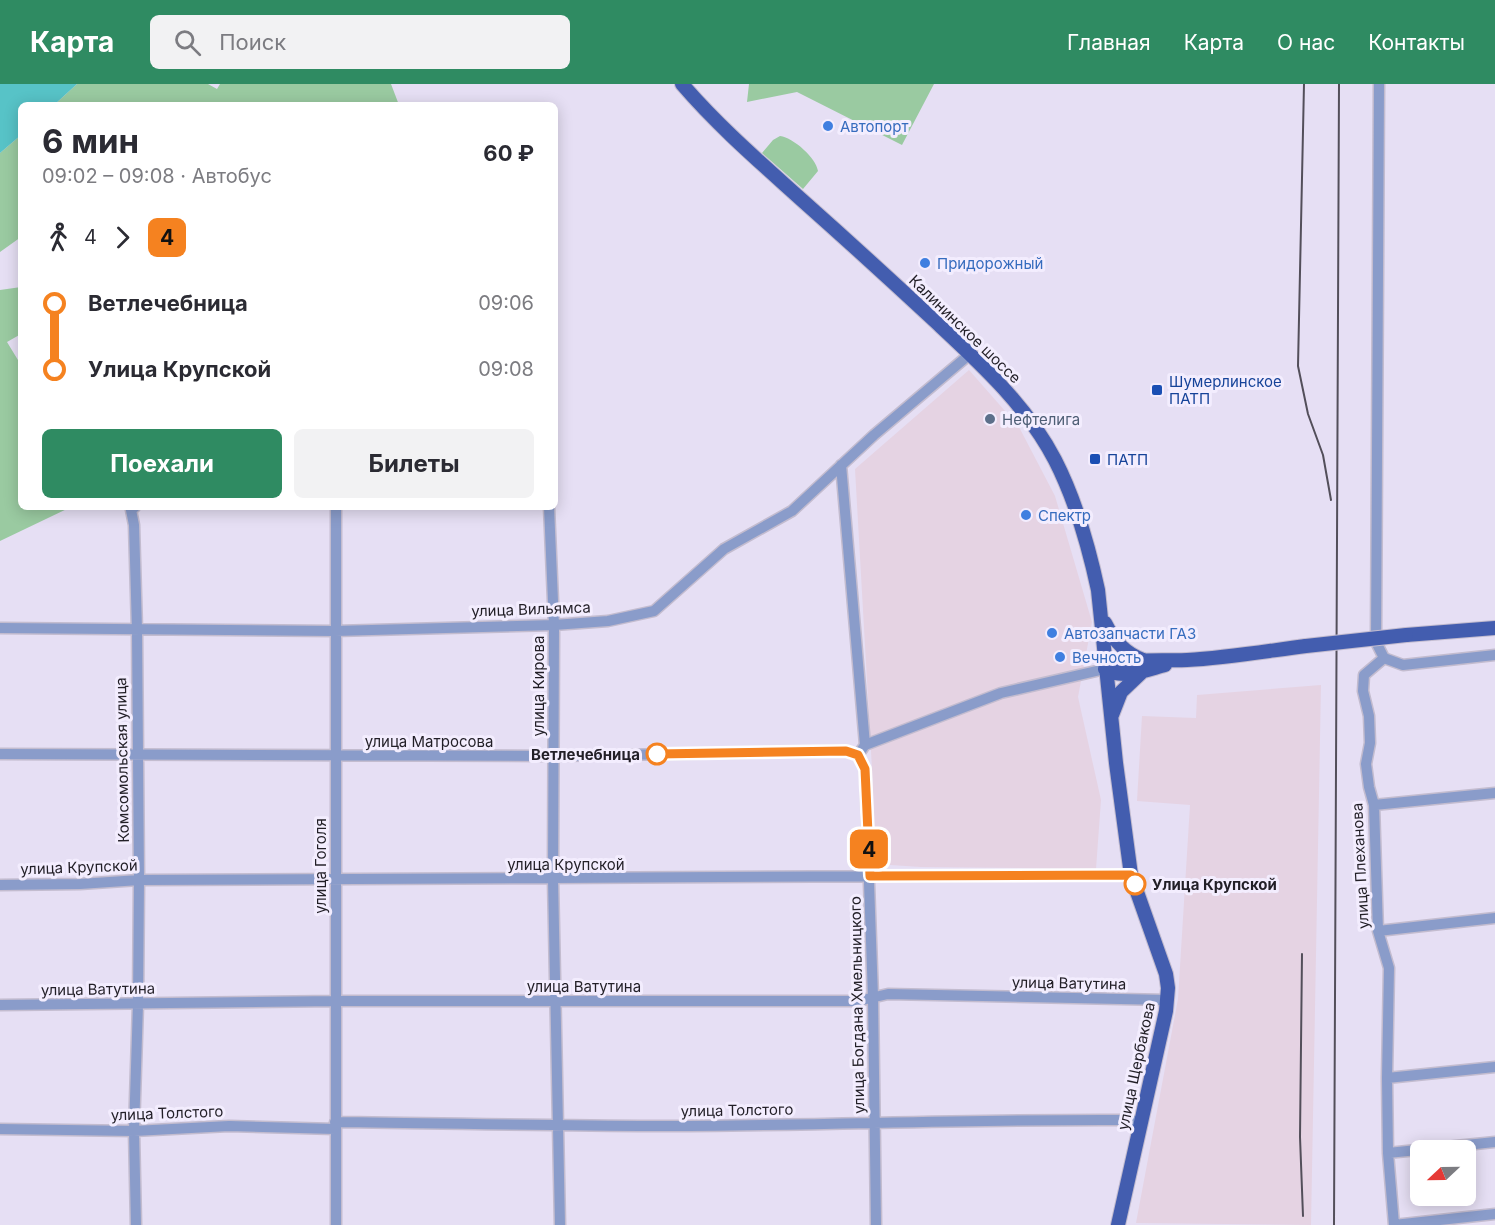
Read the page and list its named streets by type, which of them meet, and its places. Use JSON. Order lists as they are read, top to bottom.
{
  "streets": {
    "main road": ["Калининское шоссе", "улица Щербакова"],
    "street": [
      "улица Вильямса",
      "улица Кирова",
      "улица Матросова",
      "Комсомольская улица",
      "улица Крупской",
      "улица Гоголя",
      "улица Плеханова",
      "улица Ватутина",
      "улица Богдана Хмельницкого",
      "улица Толстого"
    ]
  },
  "crossings": [
    ["Калининское шоссе", "улица Вильямса"],
    ["Калининское шоссе", "улица Щербакова"],
    ["улица Вильямса", "улица Кирова"],
    ["улица Вильямса", "Комсомольская улица"],
    ["улица Вильямса", "улица Гоголя"],
    ["улица Кирова", "улица Матросова"],
    ["улица Кирова", "улица Крупской"],
    ["улица Кирова", "улица Ватутина"],
    ["улица Кирова", "улица Толстого"],
    ["улица Матросова", "Комсомольская улица"],
    ["улица Матросова", "улица Гоголя"],
    ["улица Матросова", "улица Богдана Хмельницкого"],
    ["Комсомольская улица", "улица Крупской"],
    ["Комсомольская улица", "улица Ватутина"],
    ["Комсомольская улица", "улица Толстого"],
    ["улица Крупской", "улица Гоголя"],
    ["улица Крупской", "улица Богдана Хмельницкого"],
    ["улица Крупской", "улица Щербакова"],
    ["улица Гоголя", "улица Ватутина"],
    ["улица Гоголя", "улица Толстого"],
    ["улица Ватутина", "улица Богдана Хмельницкого"],
    ["улица Ватутина", "улица Щербакова"],
    ["улица Богдана Хмельницкого", "улица Толстого"],
    ["улица Щербакова", "улица Толстого"]
  ],
  "places": {
    "other": [
      "Автопорт",
      "Придорожный",
      "Нефтелига",
      "Спектр",
      "Автозапчасти ГАЗ",
      "Вечность",
      "Ветлечебница",
      "Улица Крупской"
    ],
    "transit": ["Шумерлинское ПАТП", "ПАТП"]
  },
  "lines": ["bus line 4"],
  "north": "left",
  "page": {
    "header": "Карта",
    "search": "Поиск",
    "nav": [
      "Главная",
      "Карта",
      "О нас",
      "Контакты"
    ],
    "on_map": "4",
    "heading": ["6 мин", "09:02 – 09:08 · Автобус", "60 ₽"],
    "legs": ["4", "4"],
    "list": [
      {
        "name": "Ветлечебница",
        "value": "09:06"
      },
      {
        "name": "Улица Крупской",
        "value": "09:08"
      }
    ],
    "buttons": ["Поехали", "Билеты"]
  }
}
